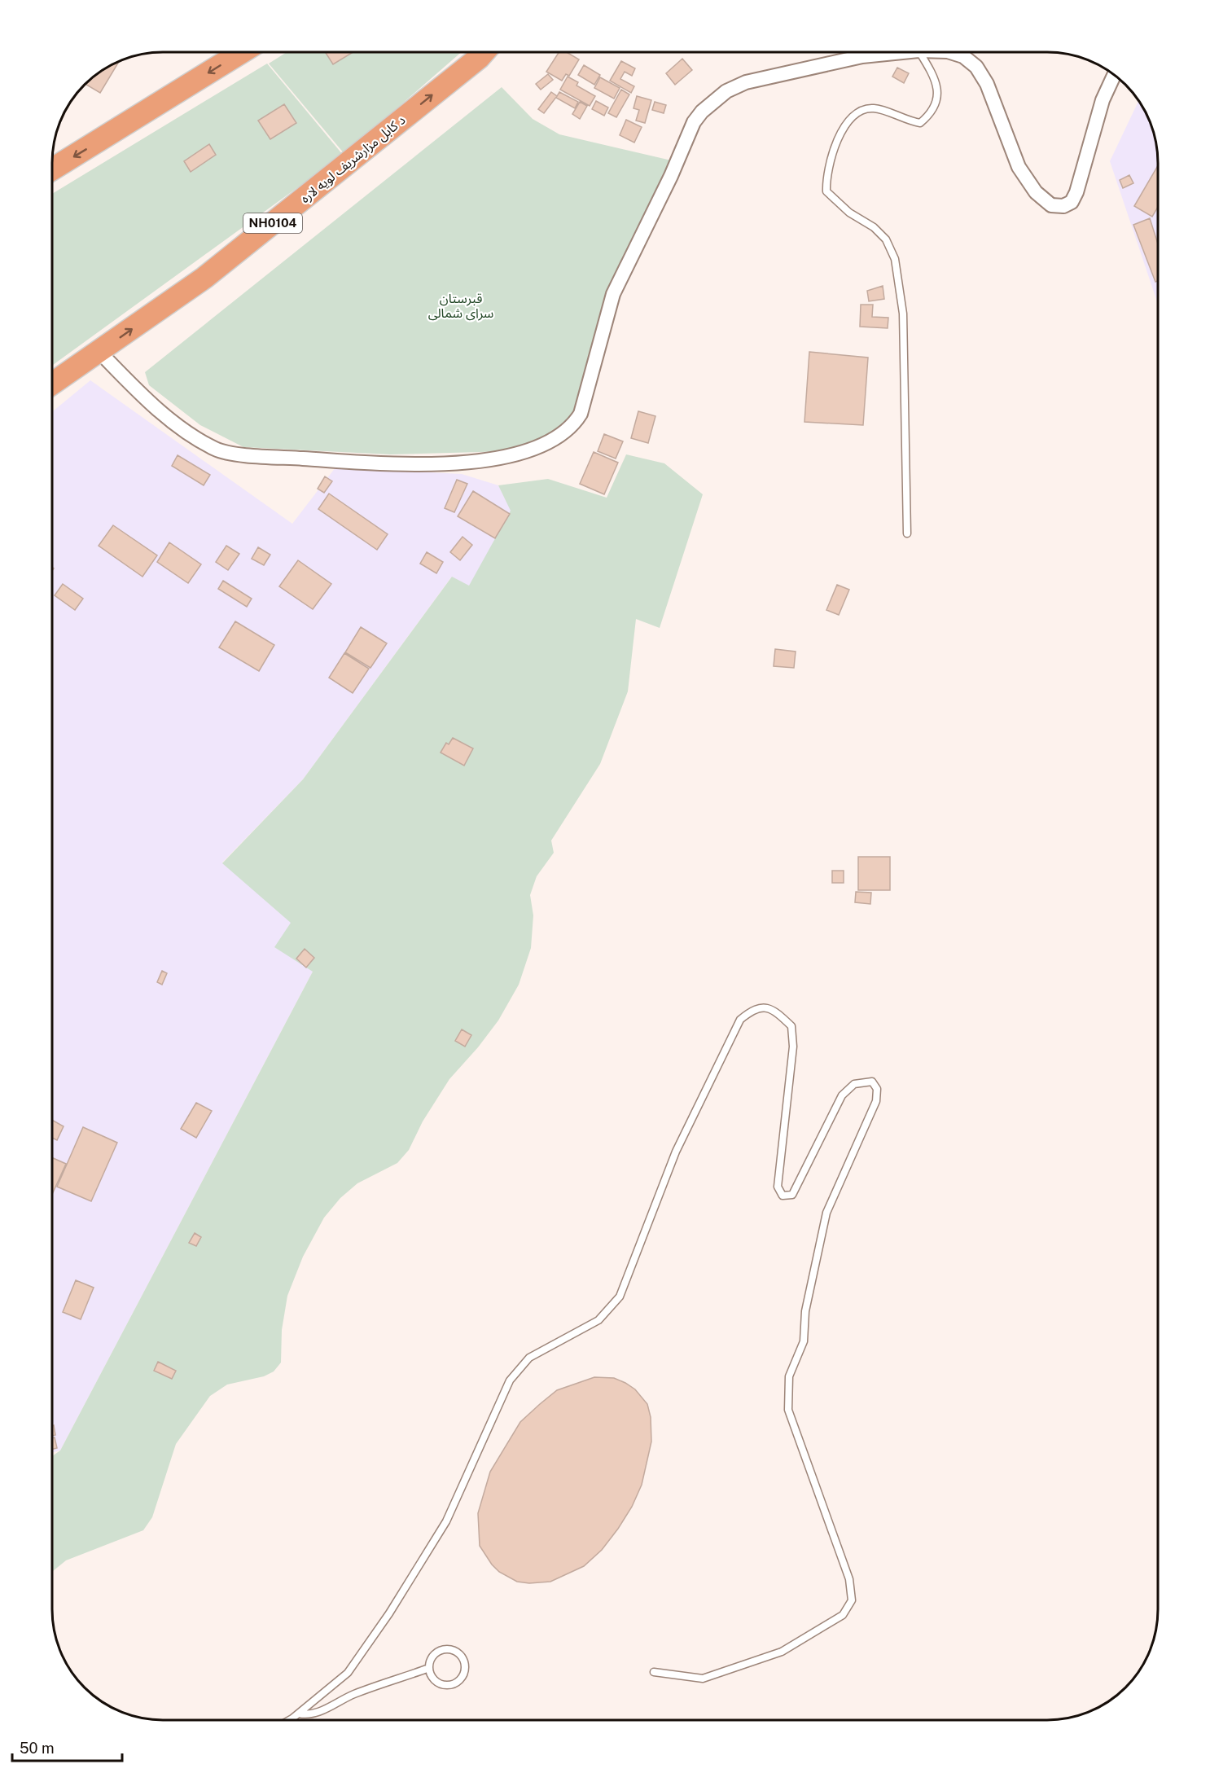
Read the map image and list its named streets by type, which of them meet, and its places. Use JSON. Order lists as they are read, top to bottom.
{
  "streets": {
    "highway": ["د کابل مزارشریف لویه لاره", "NH0104"]
  },
  "parks": ["قبرستان سرای شمالی"],
  "scale_bar": "50 m"
}
